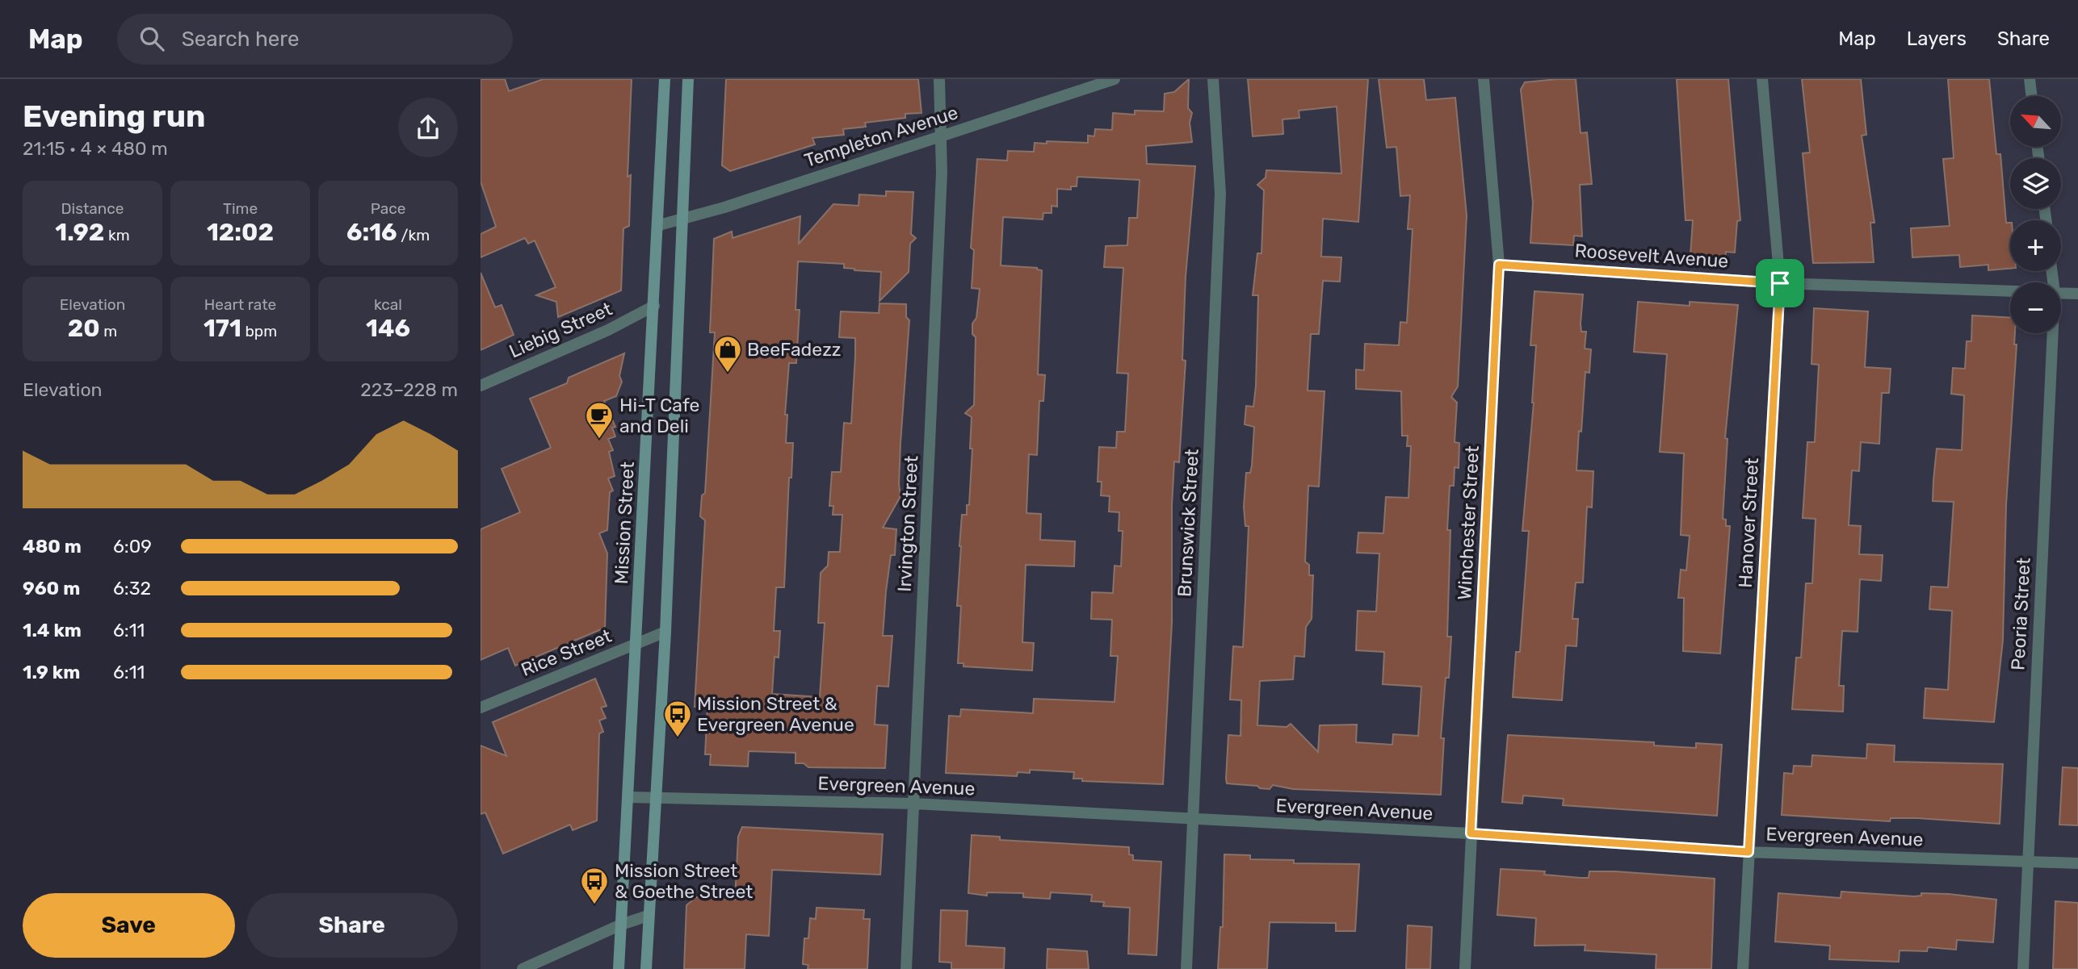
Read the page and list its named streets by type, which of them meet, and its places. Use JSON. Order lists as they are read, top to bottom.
{
  "streets": {
    "main road": ["Mission Street"],
    "street": [
      "Templeton Avenue",
      "Roosevelt Avenue",
      "Liebig Street",
      "Brunswick Street",
      "Winchester Street",
      "Hanover Street",
      "Irvington Street",
      "Peoria Street",
      "Rice Street",
      "Evergreen Avenue"
    ]
  },
  "crossings": [
    ["Templeton Avenue", "Mission Street"],
    ["Templeton Avenue", "Irvington Street"],
    ["Roosevelt Avenue", "Winchester Street"],
    ["Roosevelt Avenue", "Hanover Street"],
    ["Liebig Street", "Mission Street"],
    ["Mission Street", "Rice Street"],
    ["Mission Street", "Evergreen Avenue"],
    ["Brunswick Street", "Evergreen Avenue"],
    ["Winchester Street", "Evergreen Avenue"],
    ["Hanover Street", "Evergreen Avenue"],
    ["Irvington Street", "Evergreen Avenue"],
    ["Peoria Street", "Evergreen Avenue"]
  ],
  "places": {
    "shop": ["BeeFadezz"],
    "cafe": ["Hi-T Cafe and Deli"],
    "bus stop": ["Mission Street & Evergreen Avenue", "Mission Street & Goethe Street"]
  },
  "north": "top left",
  "page": {
    "header": "Map",
    "search": "Search here",
    "nav": ["Map", "Layers", "Share"],
    "heading": ["Evening run", "21:15 · 4 × 480 m"],
    "map_buttons": ["+", "−"],
    "stats": [
      ["Distance", "1.92 km"],
      ["Time", "12:02"],
      ["Pace", "6:16 /km"],
      ["Elevation", "20 m"],
      ["Heart rate", "171 bpm"],
      ["kcal", "146"]
    ],
    "chart": ["Elevation", "223–228 m"],
    "list": [
      {
        "name": "480 m",
        "note": "6:09"
      },
      {
        "name": "960 m",
        "note": "6:32"
      },
      {
        "name": "1.4 km",
        "note": "6:11"
      },
      {
        "name": "1.9 km",
        "note": "6:11"
      }
    ],
    "buttons": ["Save", "Share"]
  }
}
